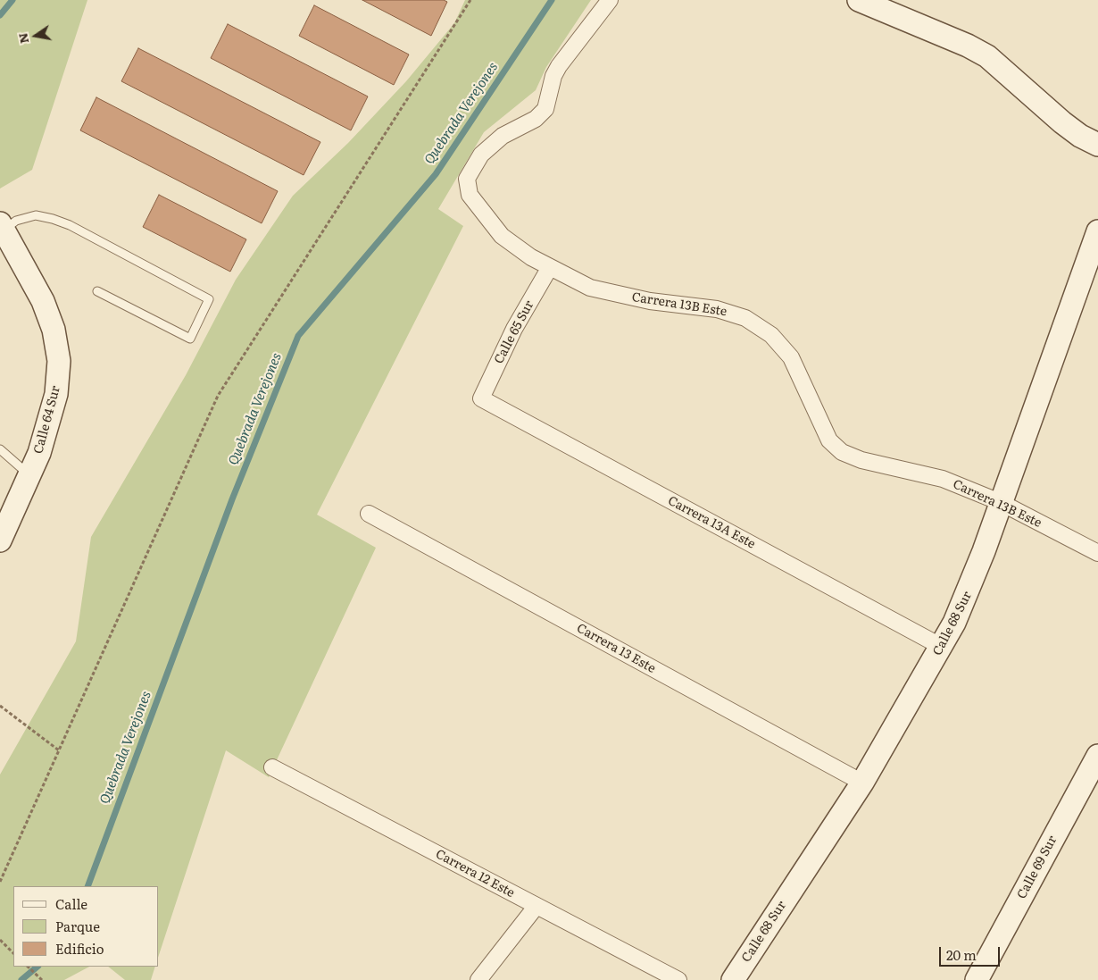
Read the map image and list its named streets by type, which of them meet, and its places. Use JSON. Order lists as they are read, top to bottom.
{
  "streets": {
    "street": [
      "Carrera 13B Este",
      "Calle 65 Sur",
      "Calle 64 Sur",
      "Carrera 13A Este",
      "Calle 68 Sur",
      "Carrera 13 Este",
      "Calle 69 Sur",
      "Carrera 12 Este"
    ]
  },
  "crossings": [
    ["Carrera 13B Este", "Calle 65 Sur"],
    ["Carrera 13B Este", "Calle 68 Sur"],
    ["Calle 65 Sur", "Carrera 13A Este"],
    ["Carrera 13A Este", "Calle 68 Sur"],
    ["Calle 68 Sur", "Carrera 13 Este"]
  ],
  "water": ["Quebrada Verejones"],
  "legend": ["Calle", "Parque", "Edificio"],
  "scale_bar": "20 m",
  "north": "left"
}
